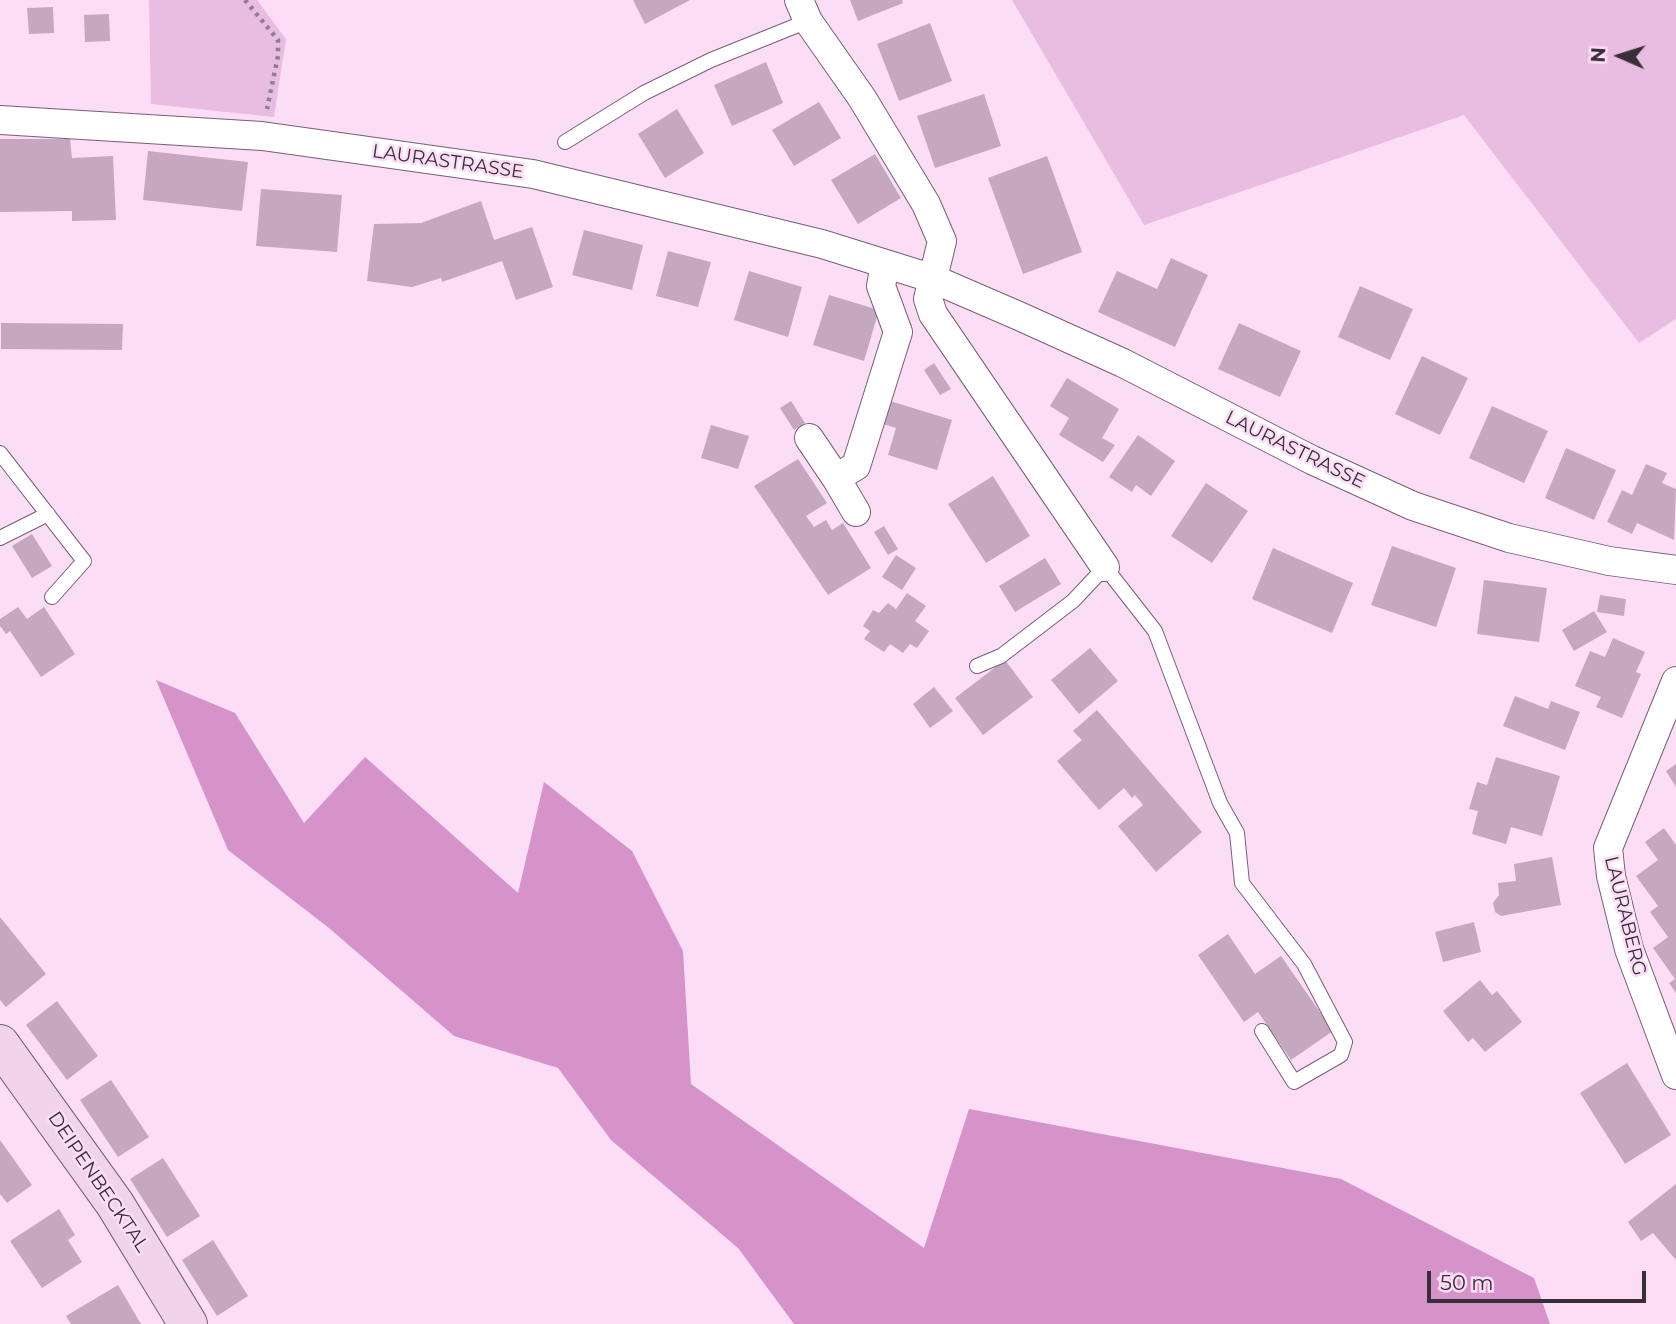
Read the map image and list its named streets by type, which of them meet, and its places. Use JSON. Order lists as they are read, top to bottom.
{
  "streets": {
    "main road": ["DEIPENBECKTAL"],
    "street": ["LAURASTRASSE", "LAURABERG"]
  },
  "scale_bar": "50 m",
  "north": "left"
}
